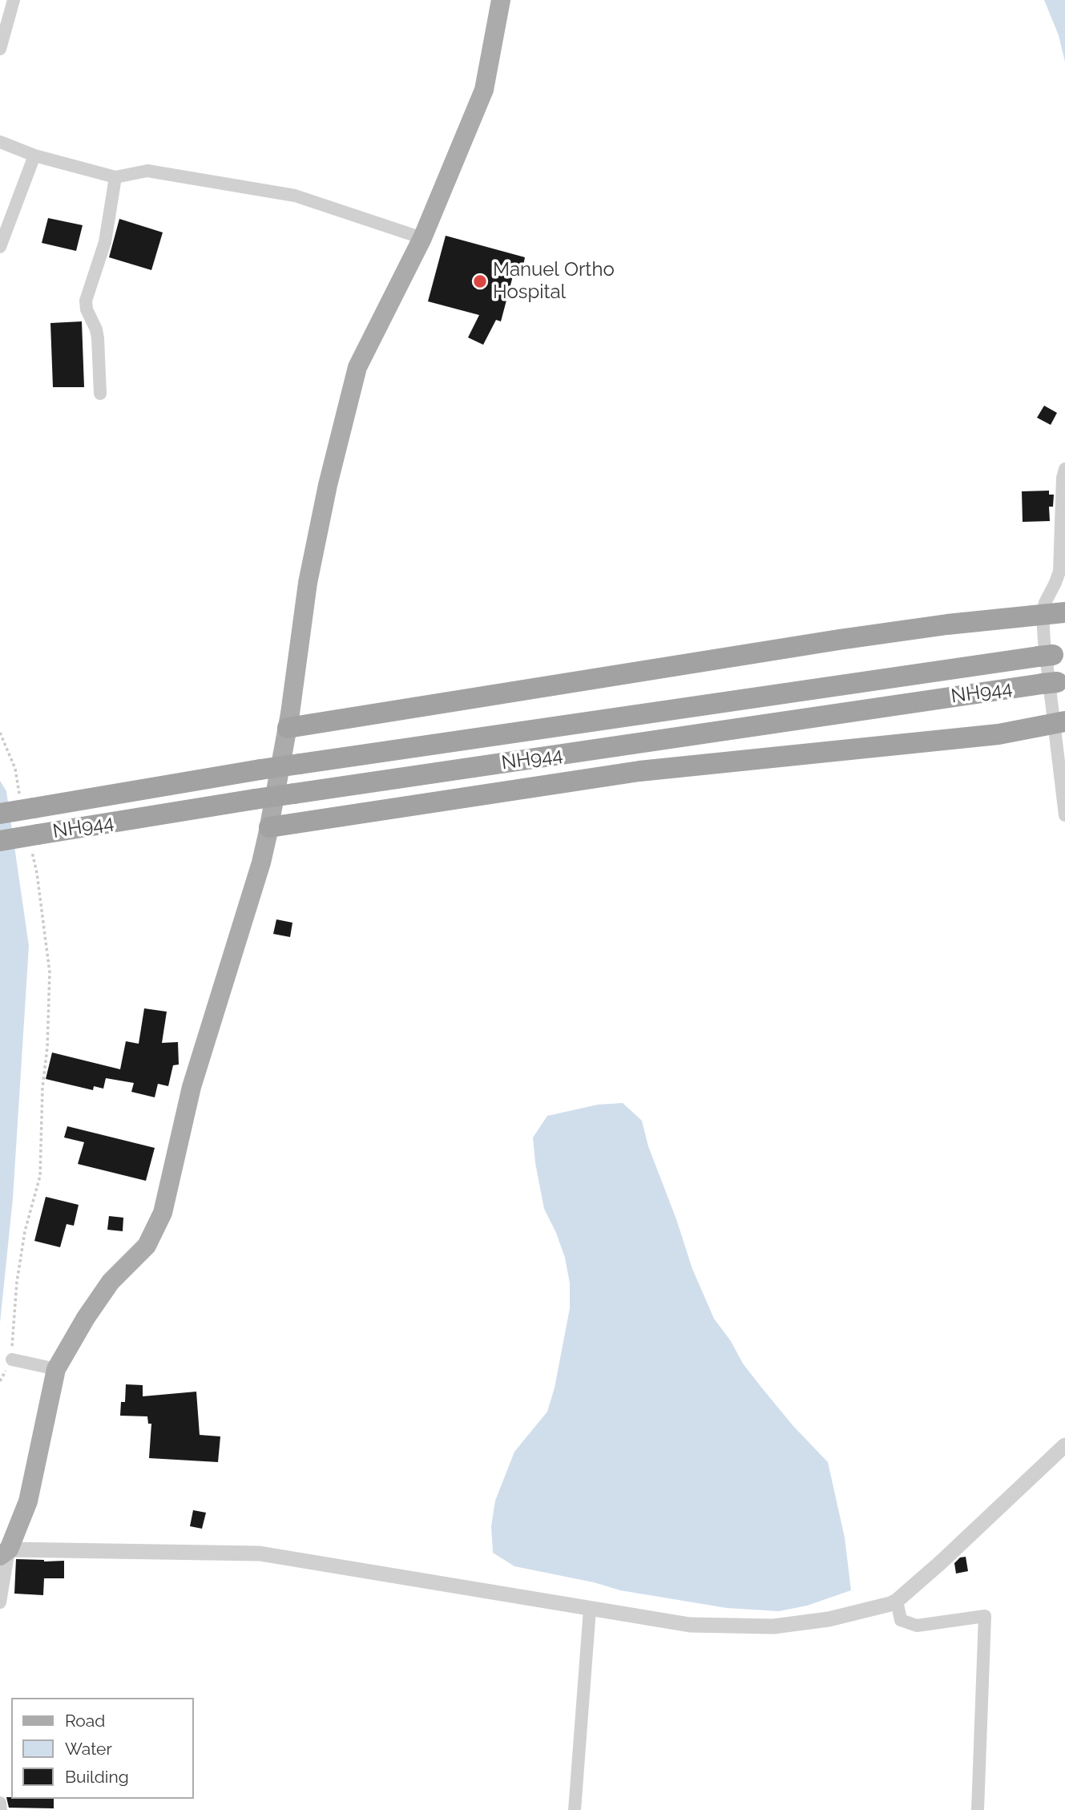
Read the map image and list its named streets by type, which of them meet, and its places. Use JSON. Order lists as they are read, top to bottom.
{
  "streets": {
    "highway": ["NH944"]
  },
  "places": ["Manuel Ortho Hospital"],
  "legend": ["Road", "Water", "Building"]
}
